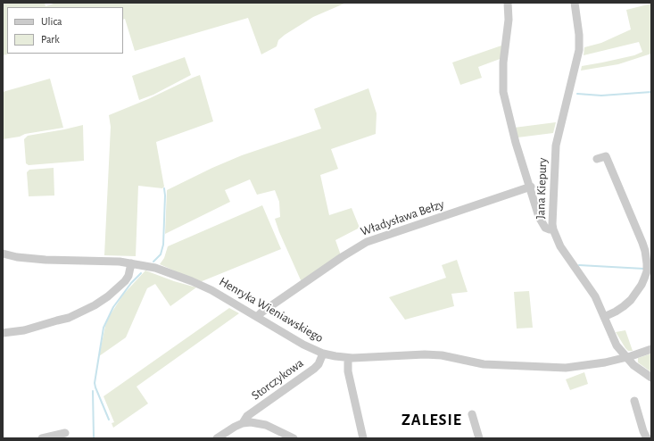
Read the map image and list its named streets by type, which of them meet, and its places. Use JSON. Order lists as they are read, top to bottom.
{
  "streets": {
    "street": [
      "Jana Kiepury",
      "Władysława Bełzy",
      "Henryka Wieniawskiego",
      "Storczykowa"
    ]
  },
  "crossings": [
    ["Jana Kiepury", "Henryka Wieniawskiego"],
    ["Władysława Bełzy", "Henryka Wieniawskiego"],
    ["Henryka Wieniawskiego", "Storczykowa"]
  ],
  "districts": ["ZALESIE"],
  "legend": ["Ulica", "Park"]
}
